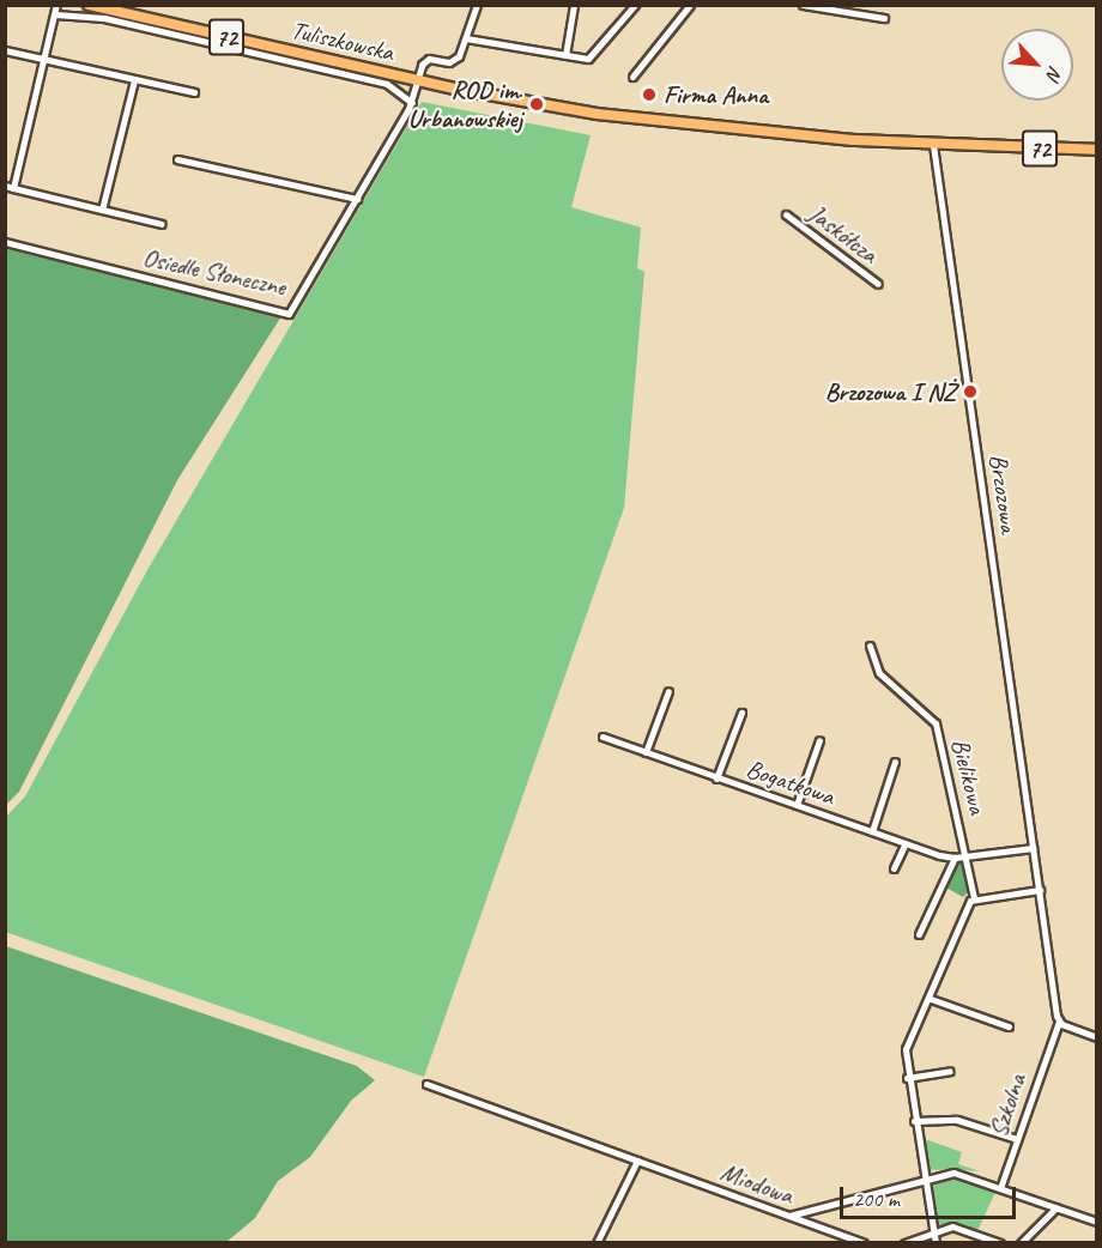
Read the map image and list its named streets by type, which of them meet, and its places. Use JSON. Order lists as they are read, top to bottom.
{
  "streets": {
    "main road": ["72", "Tuliszkowska"],
    "street": [
      "Jaskółcza",
      "Osiedle Słoneczne",
      "Brzozowa",
      "Bielikowa",
      "Bogatkowa",
      "Szkolna",
      "Miodowa"
    ]
  },
  "crossings": [
    ["72", "Tuliszkowska"],
    ["72", "Brzozowa"],
    ["Tuliszkowska", "Osiedle Słoneczne"],
    ["Tuliszkowska", "Brzozowa"],
    ["Brzozowa", "Szkolna"],
    ["Bielikowa", "Bogatkowa"]
  ],
  "places": ["Firma Anna", "ROD im. Urbanowskiej", "Brzozowa I NŻ"],
  "scale_bar": "200 m",
  "north": "bottom right"
}
